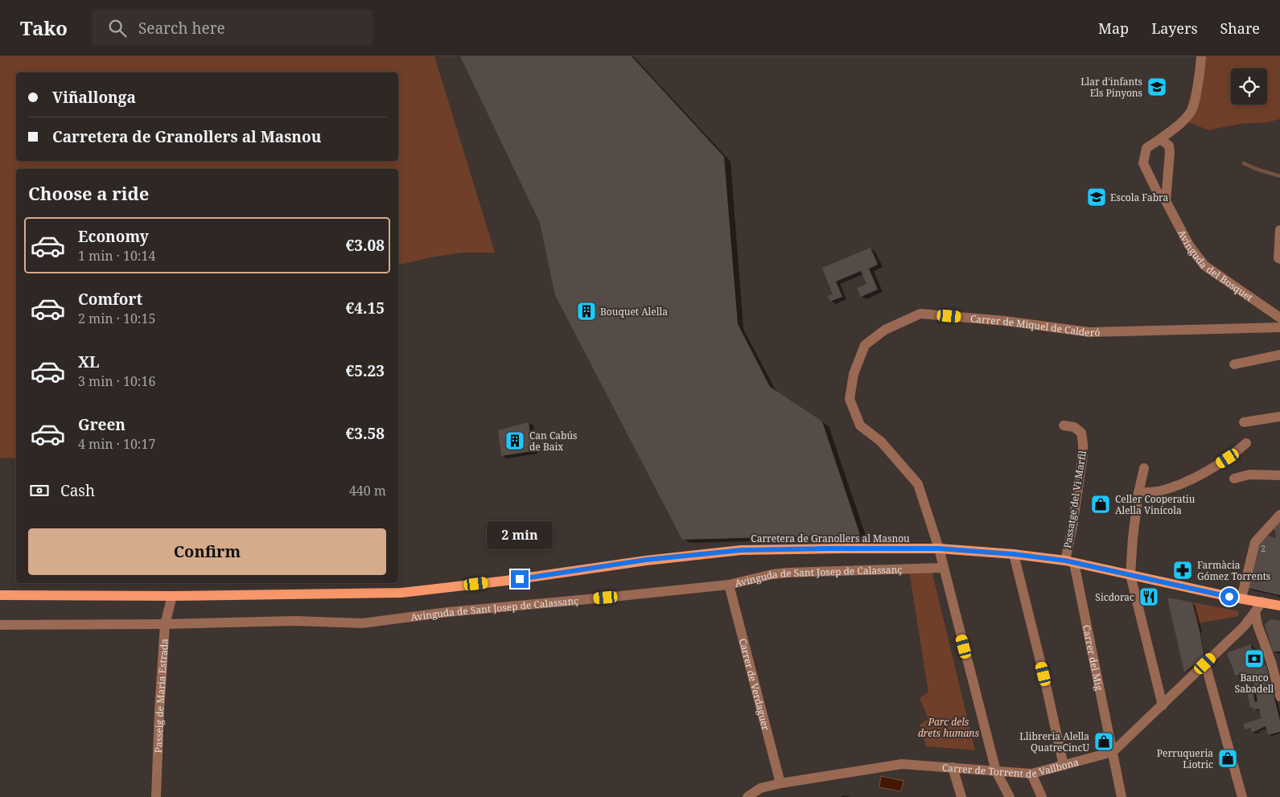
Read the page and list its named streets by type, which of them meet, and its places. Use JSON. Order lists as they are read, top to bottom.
{
  "streets": {
    "main road": ["Carretera de Granollers al Masnou"],
    "street": [
      "Avinguda del Bosquet",
      "Carrer de Miquel de Calderó",
      "Passatge del Vi Marfil",
      "Avinguda de Sant Josep de Calassanç",
      "Carrer del Mig",
      "Carrer de Verdaguer",
      "Passeig de Maria Estrada",
      "Carrer de Torrent de Vallbona"
    ]
  },
  "crossings": [
    ["Carrer de Miquel de Calderó", "Carretera de Granollers al Masnou"],
    ["Carrer de Miquel de Calderó", "Avinguda de Sant Josep de Calassanç"],
    ["Carrer de Miquel de Calderó", "Carrer de Torrent de Vallbona"],
    ["Passatge del Vi Marfil", "Carretera de Granollers al Masnou"],
    ["Passatge del Vi Marfil", "Carrer del Mig"],
    ["Carretera de Granollers al Masnou", "Carrer del Mig"],
    ["Carretera de Granollers al Masnou", "Passeig de Maria Estrada"],
    ["Carretera de Granollers al Masnou", "Carrer de Torrent de Vallbona"],
    ["Avinguda de Sant Josep de Calassanç", "Carrer de Verdaguer"],
    ["Avinguda de Sant Josep de Calassanç", "Passeig de Maria Estrada"],
    ["Carrer del Mig", "Carrer de Torrent de Vallbona"],
    ["Carrer de Verdaguer", "Carrer de Torrent de Vallbona"]
  ],
  "parks": ["Parc dels drets humans"],
  "places": {
    "school or university": ["Llar d'infants Els Pinyons", "Escola Fabra"],
    "building": ["Bouquet Alella", "Can Cabús de Baix"],
    "shop": ["Celler Cooperatiu Alella Vinícola", "Llibreria Alella QuatreCincU", "Perruqueria Liotric"],
    "pharmacy": ["Farmàcia Gómez Torrents"],
    "restaurant": ["Sicdorac"],
    "bank": ["Banco Sabadell"]
  },
  "house_numbers": ["2"],
  "page": {
    "header": "Tako",
    "search": "Search here",
    "nav": ["Map", "Layers", "Share"],
    "banner": ["Viñallonga", "Carretera de Granollers al Masnou"],
    "heading": "Choose a ride",
    "list": [
      {
        "name": "Economy",
        "note": "1 min · 10:14",
        "value": "€3.08"
      },
      {
        "name": "Comfort",
        "note": "2 min · 10:15",
        "value": "€4.15"
      },
      {
        "name": "XL",
        "note": "3 min · 10:16",
        "value": "€5.23"
      },
      {
        "name": "Green",
        "note": "4 min · 10:17",
        "value": "€3.58"
      }
    ],
    "pay": ["Cash", "440 m"],
    "buttons": "Confirm",
    "bubble": "2 min"
  }
}
